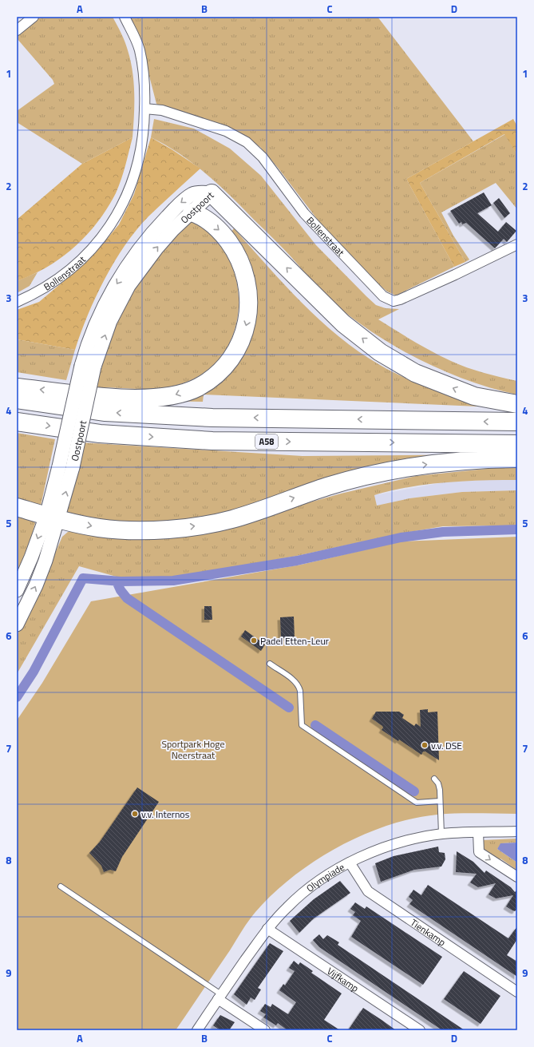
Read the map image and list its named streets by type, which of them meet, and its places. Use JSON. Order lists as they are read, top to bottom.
{
  "streets": {
    "highway": ["A58"],
    "main road": ["Oostpoort"],
    "street": [
      "Bollenstraat",
      "Olympiade",
      "Tienkamp",
      "Vijfkamp"
    ]
  },
  "crossings": [
    ["Olympiade", "Tienkamp"],
    ["Olympiade", "Vijfkamp"]
  ],
  "parks": ["Sportpark Hoge Neerstraat"],
  "places": ["Padel Etten-Leur", "v.v. DSE", "v.v. Internos"],
  "grid": {
    "columns": [
      "A",
      "B",
      "C",
      "D"
    ],
    "rows": [
      "1",
      "2",
      "3",
      "4",
      "5",
      "6",
      "7",
      "8",
      "9"
    ]
  }
}
